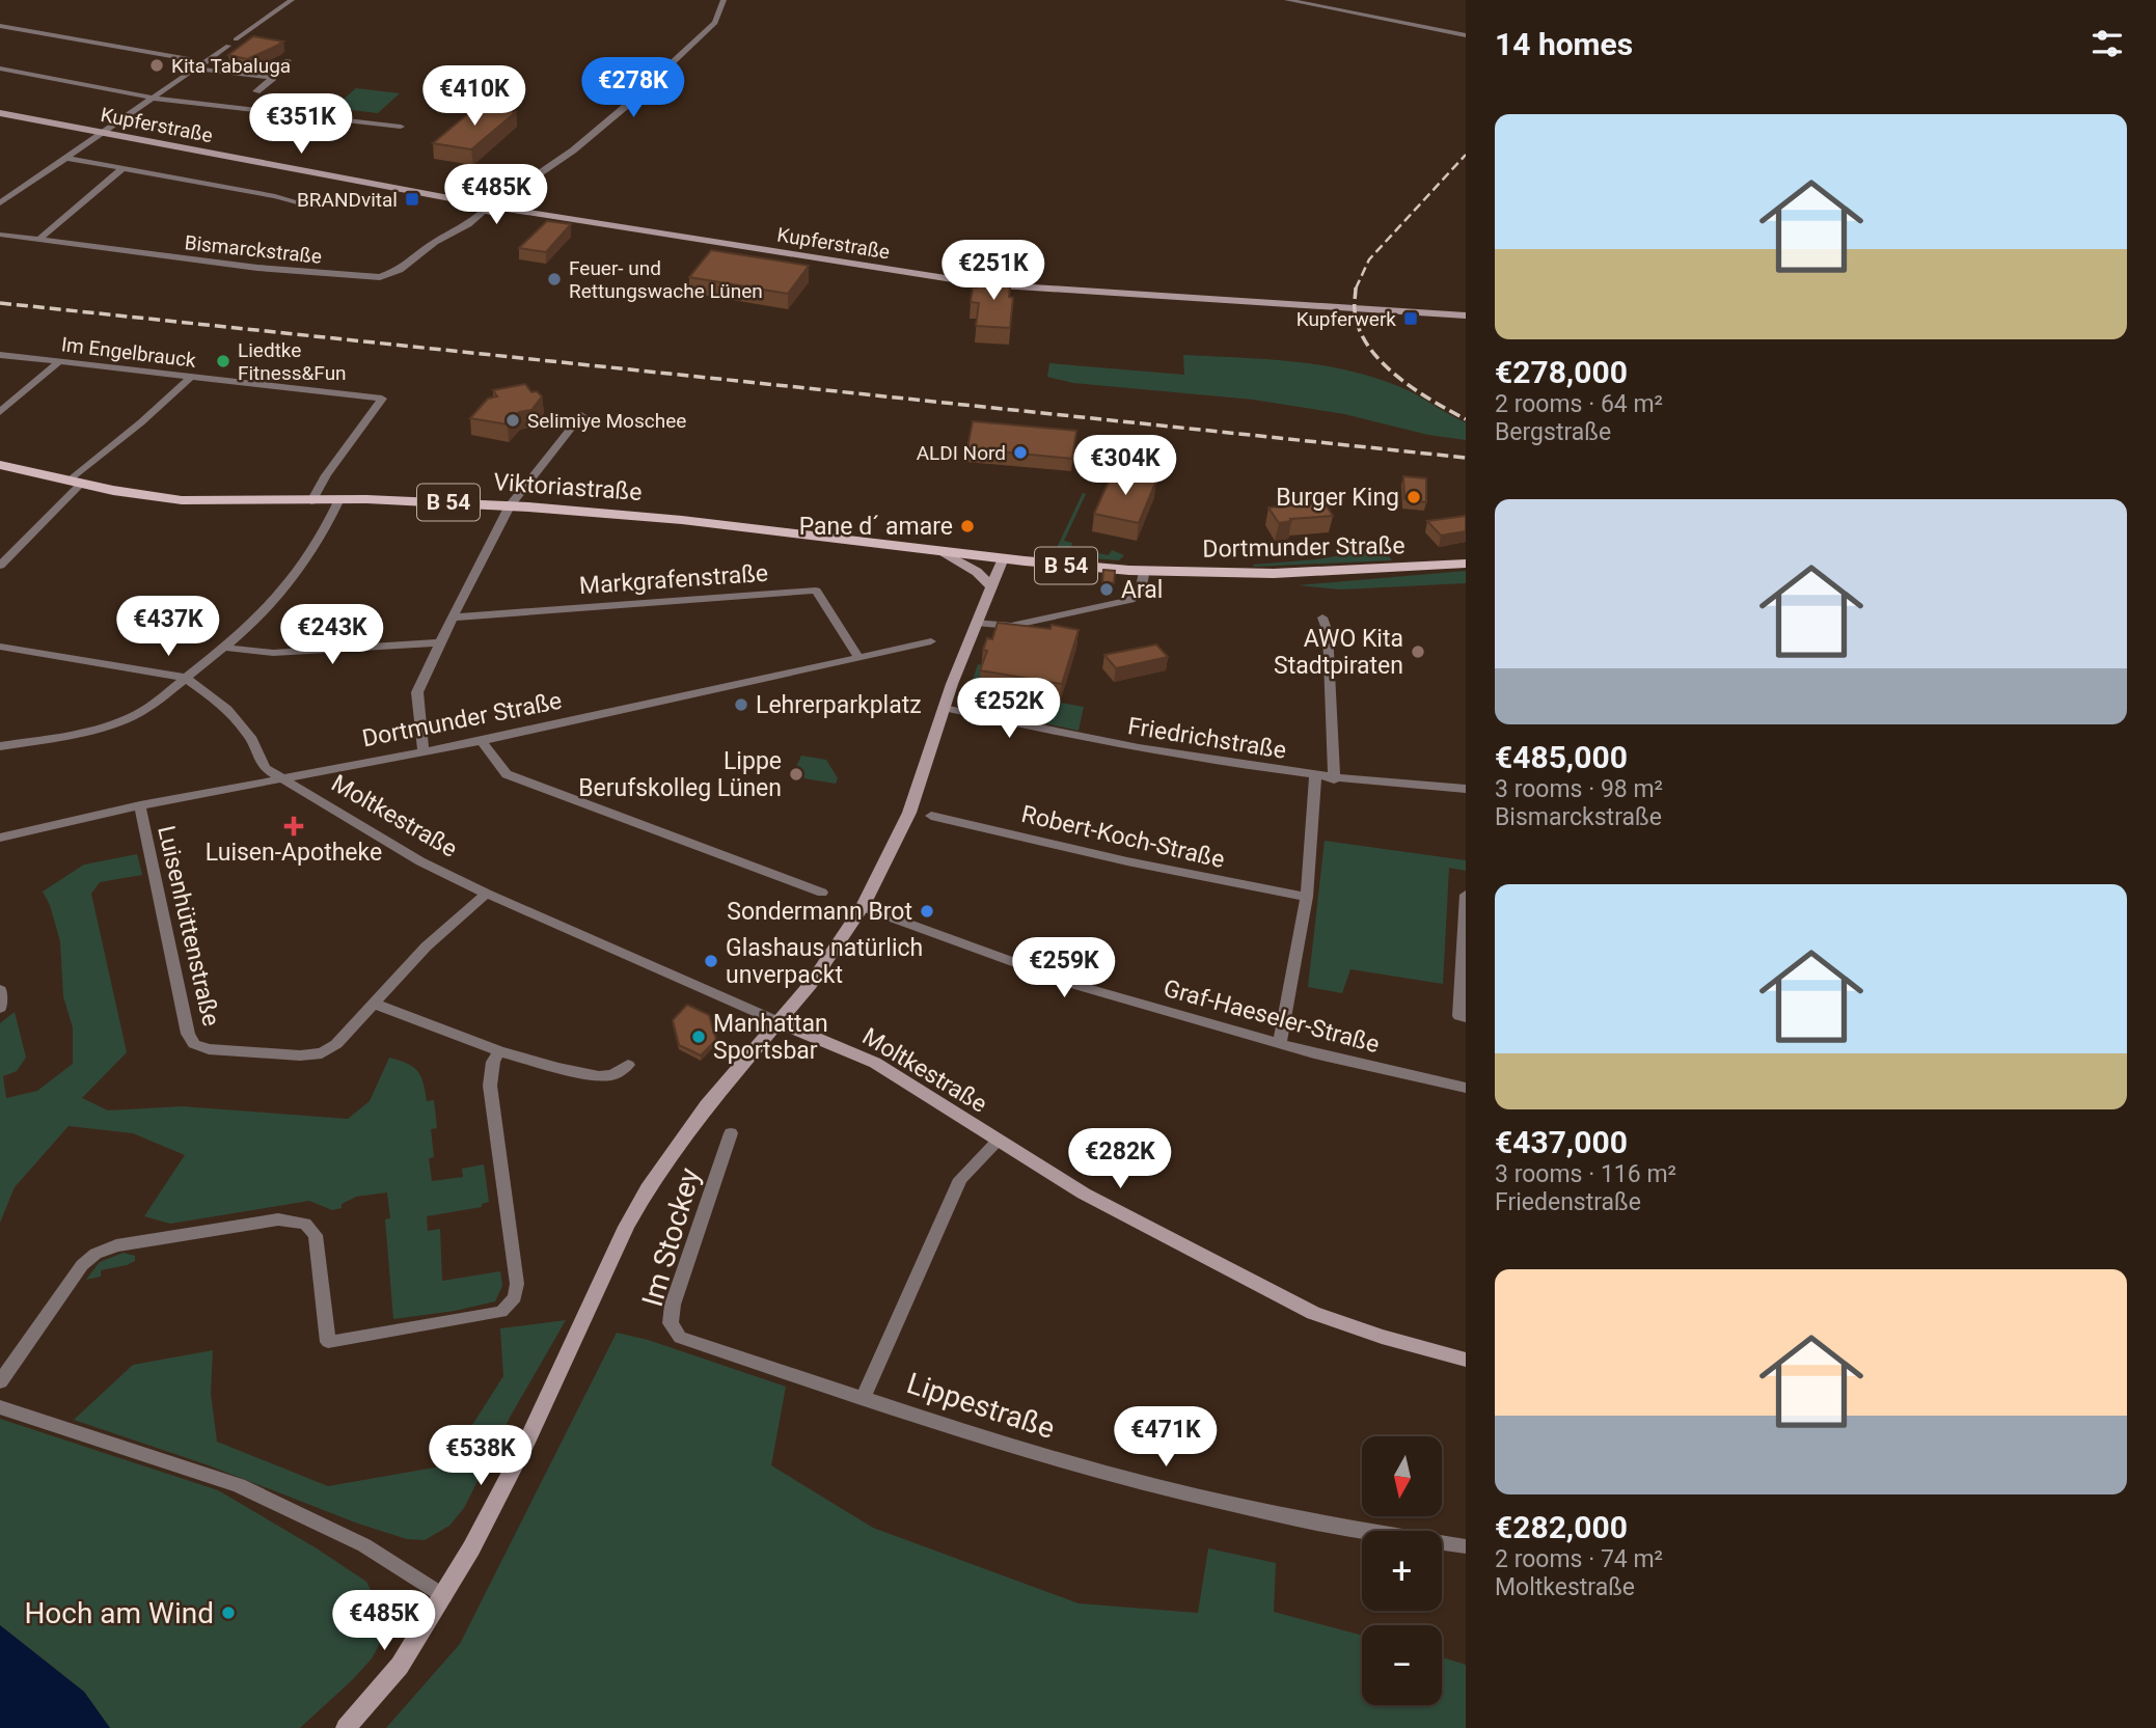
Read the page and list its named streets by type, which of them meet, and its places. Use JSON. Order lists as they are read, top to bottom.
{
  "streets": {
    "main road": ["Viktoriastraße", "B 54", "Dortmunder Straße"],
    "street": [
      "Kupferstraße",
      "Bismarckstraße",
      "Im Engelbrauck",
      "Markgrafenstraße",
      "Friedrichstraße",
      "Moltkestraße",
      "Robert-Koch-Straße",
      "Luisenhüttenstraße",
      "Graf-Haeseler-Straße",
      "Im Stockey",
      "Lippestraße"
    ]
  },
  "crossings": [
    ["Kupferstraße", "Bismarckstraße"],
    ["Im Engelbrauck", "Viktoriastraße"],
    ["Viktoriastraße", "Dortmunder Straße"],
    ["Dortmunder Straße", "Markgrafenstraße"],
    ["Dortmunder Straße", "Moltkestraße"],
    ["Dortmunder Straße", "Luisenhüttenstraße"],
    ["Moltkestraße", "Luisenhüttenstraße"],
    ["Im Stockey", "Lippestraße"]
  ],
  "places": {
    "other": [
      "Kita Tabaluga",
      "Feuer- und Rettungswache Lünen",
      "Liedtke Fitness&Fun",
      "Selimiye Moschee",
      "ALDI Nord",
      "Burger King",
      "Pane d´ amare",
      "Aral",
      "AWO Kita Stadtpiraten",
      "Lehrerparkplatz",
      "Lippe Berufskolleg Lünen",
      "Sondermann Brot",
      "Glashaus natürlich unverpackt",
      "Manhattan Sportsbar",
      "Hoch am Wind"
    ],
    "transit": ["BRANDvital", "Kupferwerk"],
    "health": ["Luisen-Apotheke"]
  },
  "north": "bottom",
  "page": {
    "heading": "14 homes",
    "price": [
      "€278K",
      "€410K",
      "€351K",
      "€485K",
      "€251K",
      "€304K",
      "€437K",
      "€243K",
      "€252K",
      "€259K",
      "€282K",
      "€471K",
      "€538K",
      "€485K"
    ],
    "list": [
      {
        "name": "€278,000",
        "note": "2 rooms · 64 m² · Bergstraße"
      },
      {
        "name": "€485,000",
        "note": "3 rooms · 98 m² · Bismarckstraße"
      },
      {
        "name": "€437,000",
        "note": "3 rooms · 116 m² · Friedenstraße"
      },
      {
        "name": "€282,000",
        "note": "2 rooms · 74 m² · Moltkestraße"
      }
    ],
    "map_buttons": ["+", "−"]
  }
}
